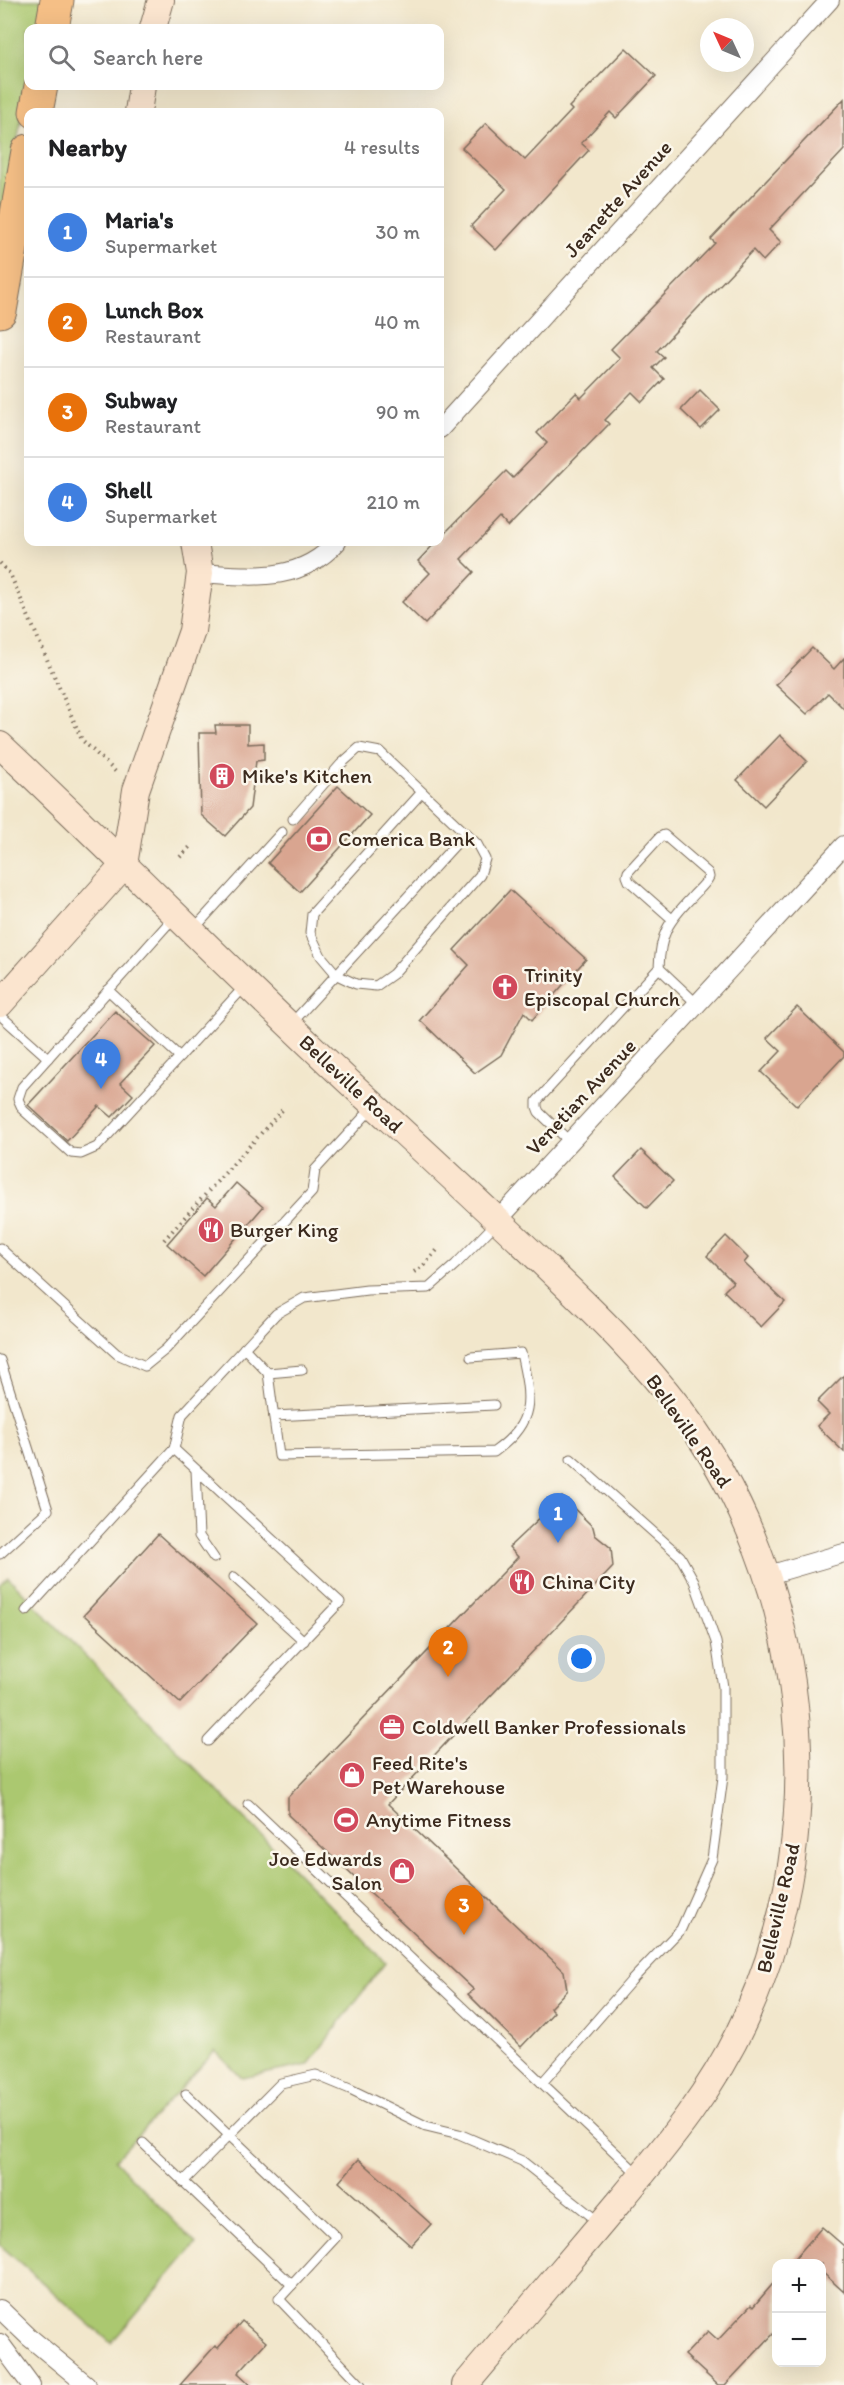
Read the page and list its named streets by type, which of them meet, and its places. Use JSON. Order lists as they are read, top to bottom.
{
  "streets": {
    "main road": ["Belleville Road"],
    "street": ["Jeanette Avenue", "Venetian Avenue"]
  },
  "crossings": [
    ["Belleville Road", "Venetian Avenue"]
  ],
  "places": {
    "building": ["Mike's Kitchen"],
    "bank": ["Comerica Bank"],
    "church": ["Trinity Episcopal Church"],
    "restaurant": ["Burger King", "China City"],
    "office": ["Coldwell Banker Professionals"],
    "shop": ["Feed Rite's Pet Warehouse", "Joe Edwards Salon"],
    "sports": ["Anytime Fitness"]
  },
  "north": "top left",
  "page": {
    "search": "Search here",
    "heading": ["Nearby", "4 results"],
    "list": [
      {
        "mark": "1",
        "name": "Maria's",
        "note": "Supermarket",
        "value": "30 m"
      },
      {
        "mark": "2",
        "name": "Lunch Box",
        "note": "Restaurant",
        "value": "40 m"
      },
      {
        "mark": "3",
        "name": "Subway",
        "note": "Restaurant",
        "value": "90 m"
      },
      {
        "mark": "4",
        "name": "Shell",
        "note": "Supermarket",
        "value": "210 m"
      }
    ],
    "pins": [
      "4",
      "1",
      "2",
      "3"
    ],
    "map_buttons": ["+", "−"]
  }
}
